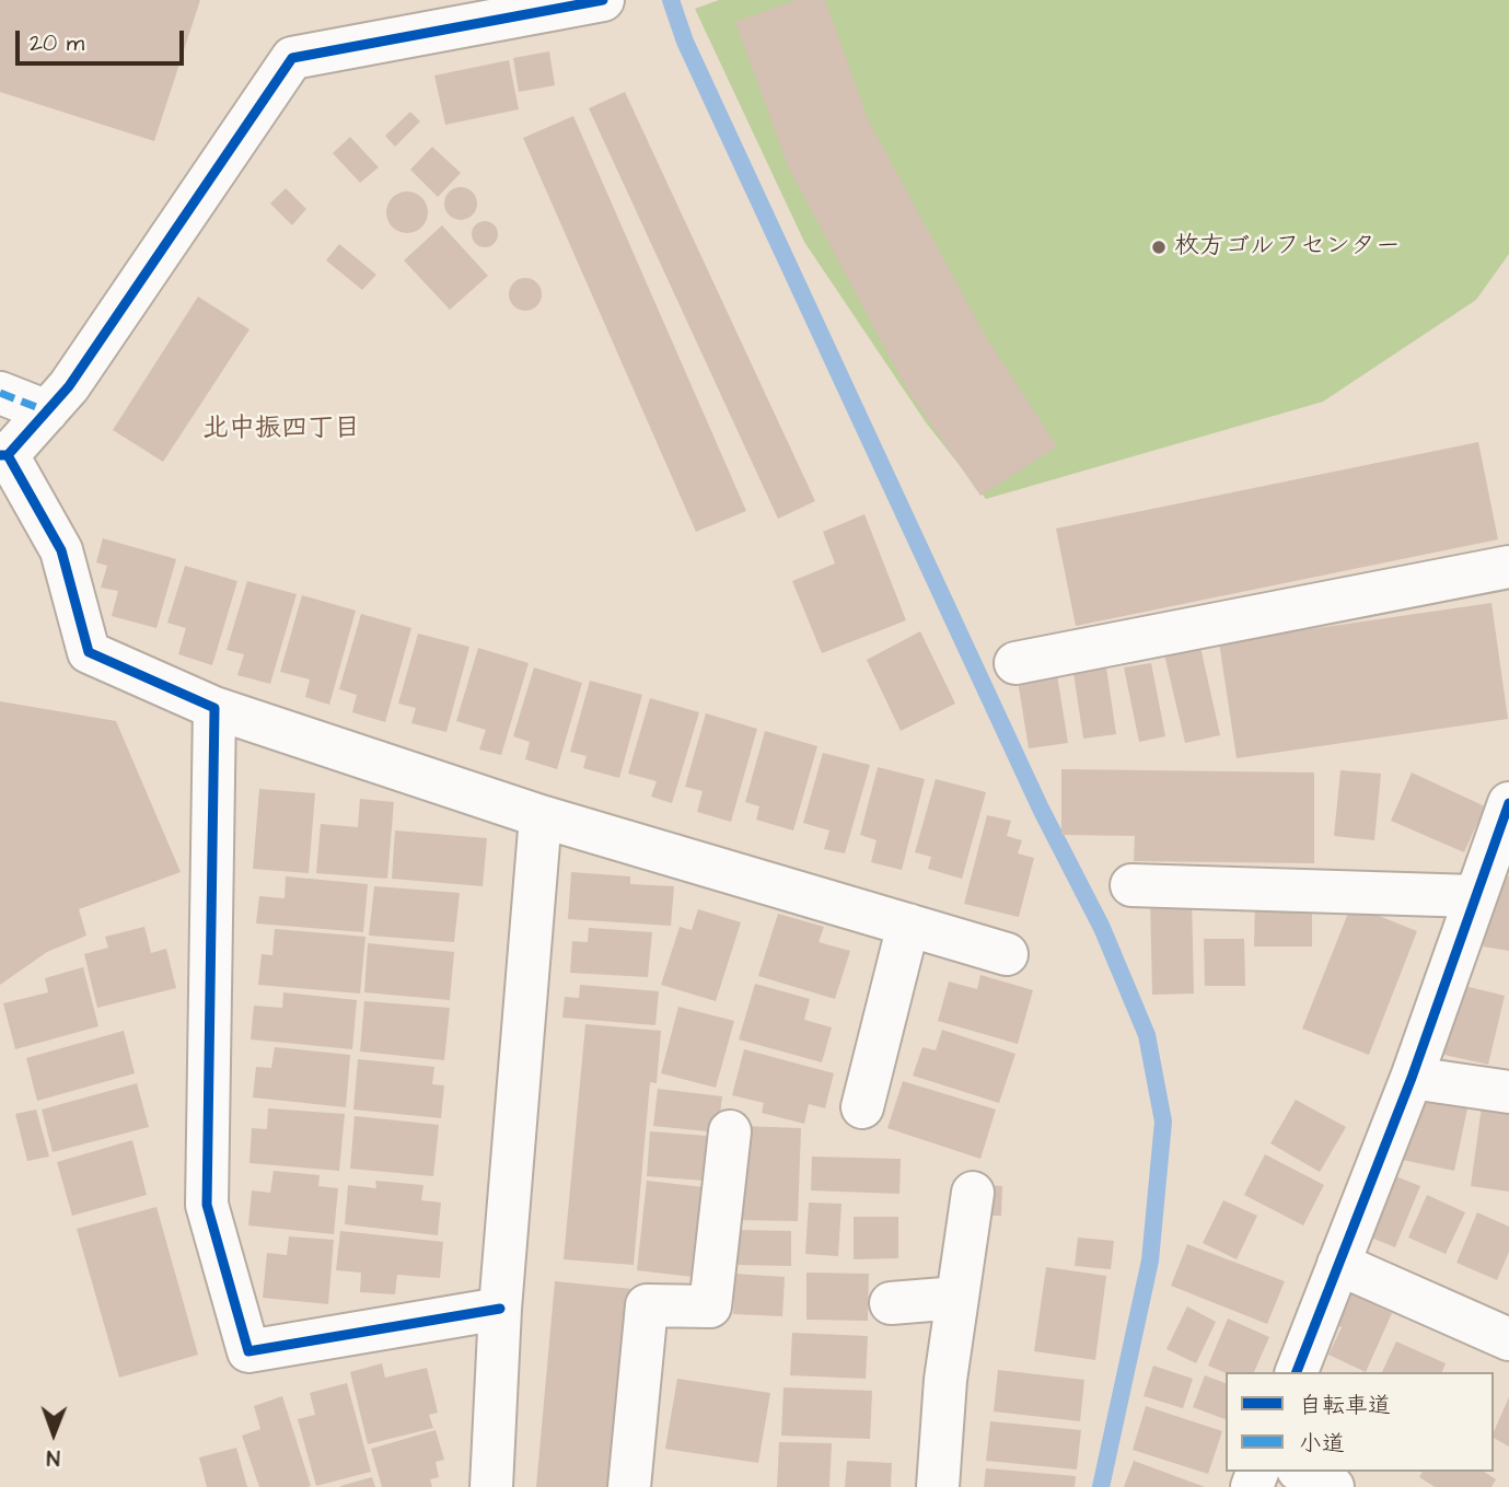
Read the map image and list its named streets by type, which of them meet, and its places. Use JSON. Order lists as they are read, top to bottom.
{
  "districts": ["北中振四丁目"],
  "places": ["枚方ゴルフセンター"],
  "legend": ["自転車道", "小道"],
  "scale_bar": "20 m",
  "north": "bottom"
}
